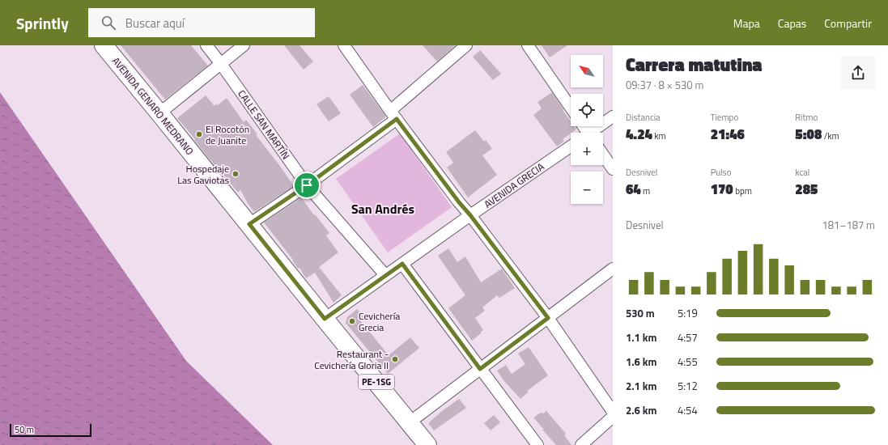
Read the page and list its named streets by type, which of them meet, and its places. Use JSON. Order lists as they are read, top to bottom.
{
  "streets": {
    "main road": ["AVENIDA GENARO MEDRANO", "PE-1SG"],
    "street": ["CALLE SAN MARTÍN", "AVENIDA GRECIA"]
  },
  "crossings": [
    ["AVENIDA GENARO MEDRANO", "AVENIDA GRECIA"],
    ["AVENIDA GENARO MEDRANO", "PE-1SG"],
    ["CALLE SAN MARTÍN", "AVENIDA GRECIA"],
    ["AVENIDA GRECIA", "PE-1SG"]
  ],
  "districts": ["San Andrés"],
  "places": [
    "El Rocotón de Juanite",
    "Hospedaje Las Gaviotas",
    "Cevichería Grecia",
    "Restaurant - Cevichería Gloria II"
  ],
  "scale_bar": "50 m",
  "north": "top left",
  "page": {
    "header": "Sprintly",
    "search": "Buscar aquí",
    "nav": ["Mapa", "Capas", "Compartir"],
    "heading": ["Carrera matutina", "09:37 · 8 × 530 m"],
    "map_buttons": ["+", "−"],
    "stats": [
      ["Distancia", "4.24 km"],
      ["Tiempo", "21:46"],
      ["Ritmo", "5:08 /km"],
      ["Desnivel", "64 m"],
      ["Pulso", "170 bpm"],
      ["kcal", "285"]
    ],
    "chart": ["Desnivel", "181–187 m"],
    "list": [
      {
        "name": "530 m",
        "note": "5:19"
      },
      {
        "name": "1.1 km",
        "note": "4:57"
      },
      {
        "name": "1.6 km",
        "note": "4:55"
      },
      {
        "name": "2.1 km",
        "note": "5:12"
      },
      {
        "name": "2.6 km",
        "note": "4:54"
      }
    ],
    "scale": "50 m"
  }
}
